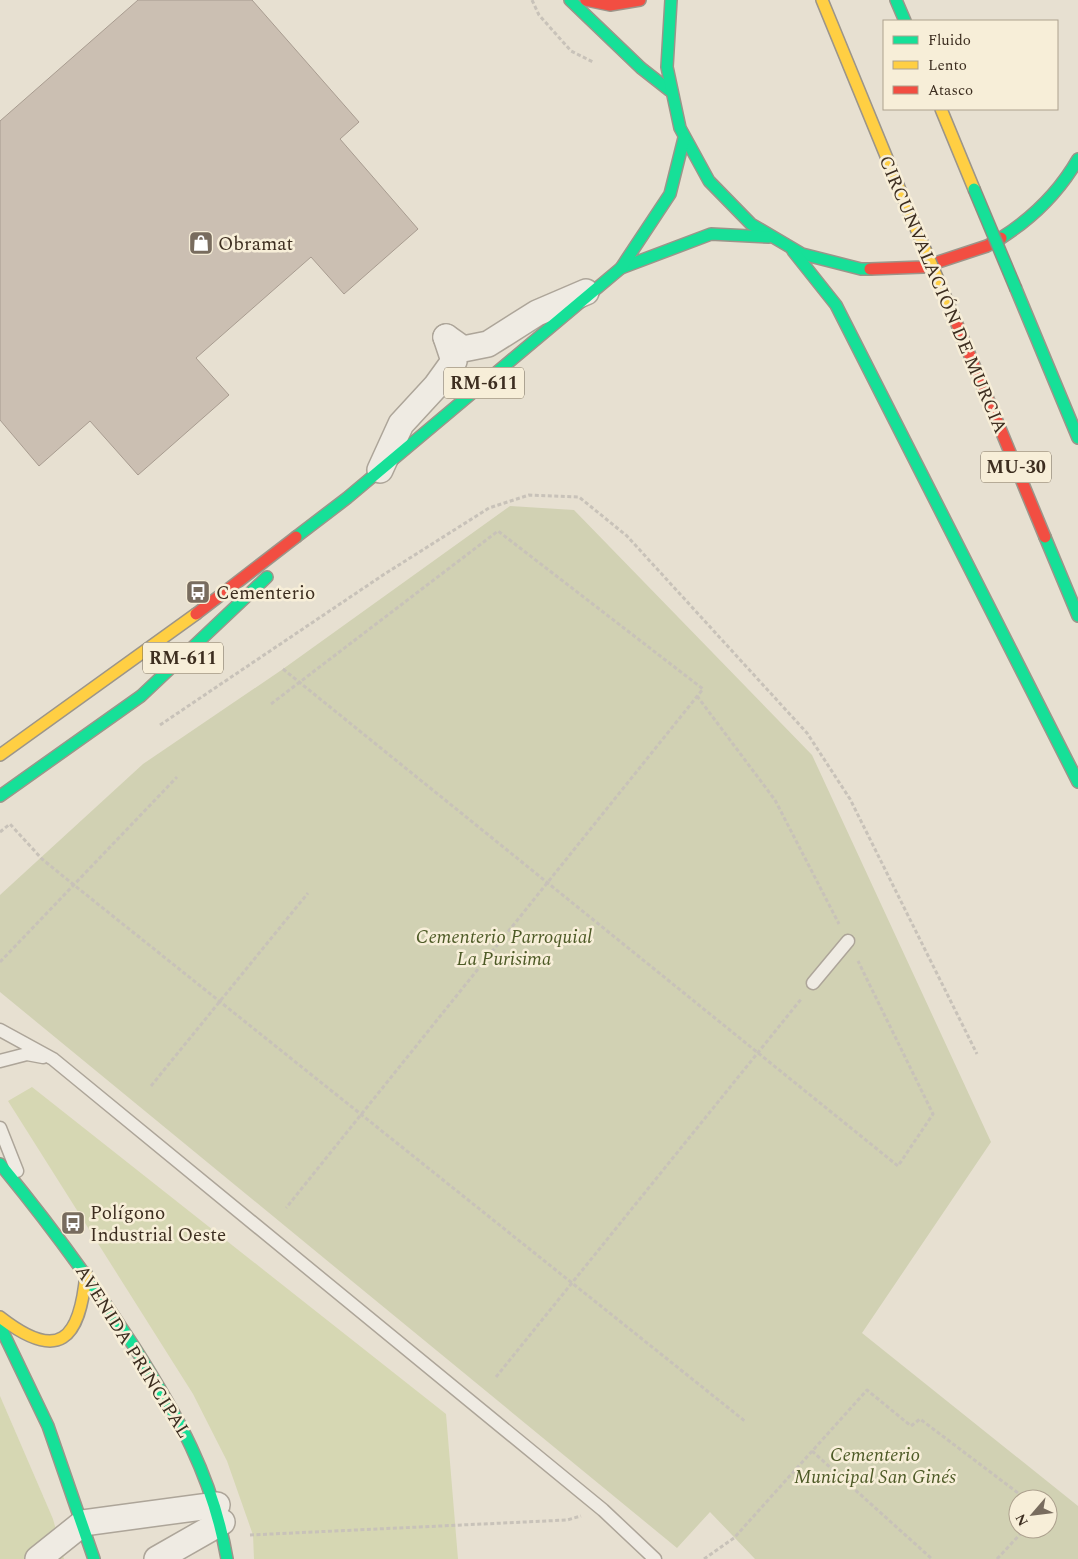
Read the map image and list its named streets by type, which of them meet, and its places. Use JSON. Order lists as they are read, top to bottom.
{
  "streets": {
    "main road": [
      "CIRCUNVALACIÓN DE MURCIA",
      "RM-611",
      "MU-30",
      "AVENIDA PRINCIPAL"
    ]
  },
  "parks": ["Cementerio Parroquial La Purisima", "Cementerio Municipal San Ginés"],
  "places": {
    "shop": ["Obramat"],
    "bus stop": ["Cementerio", "Polígono Industrial Oeste"]
  },
  "legend": ["Fluido", "Lento", "Atasco"],
  "north": "bottom left"
}
